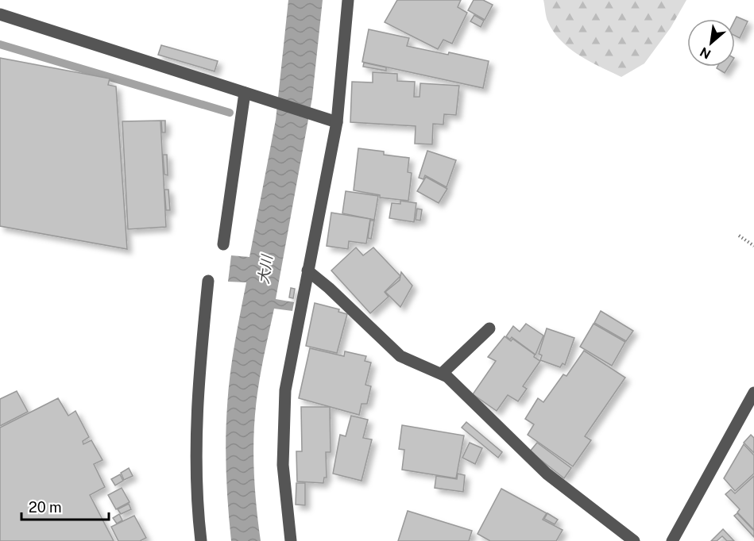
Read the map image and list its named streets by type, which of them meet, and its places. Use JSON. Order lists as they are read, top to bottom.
{
  "water": ["大川"],
  "scale_bar": "20 m",
  "north": "bottom left"
}
